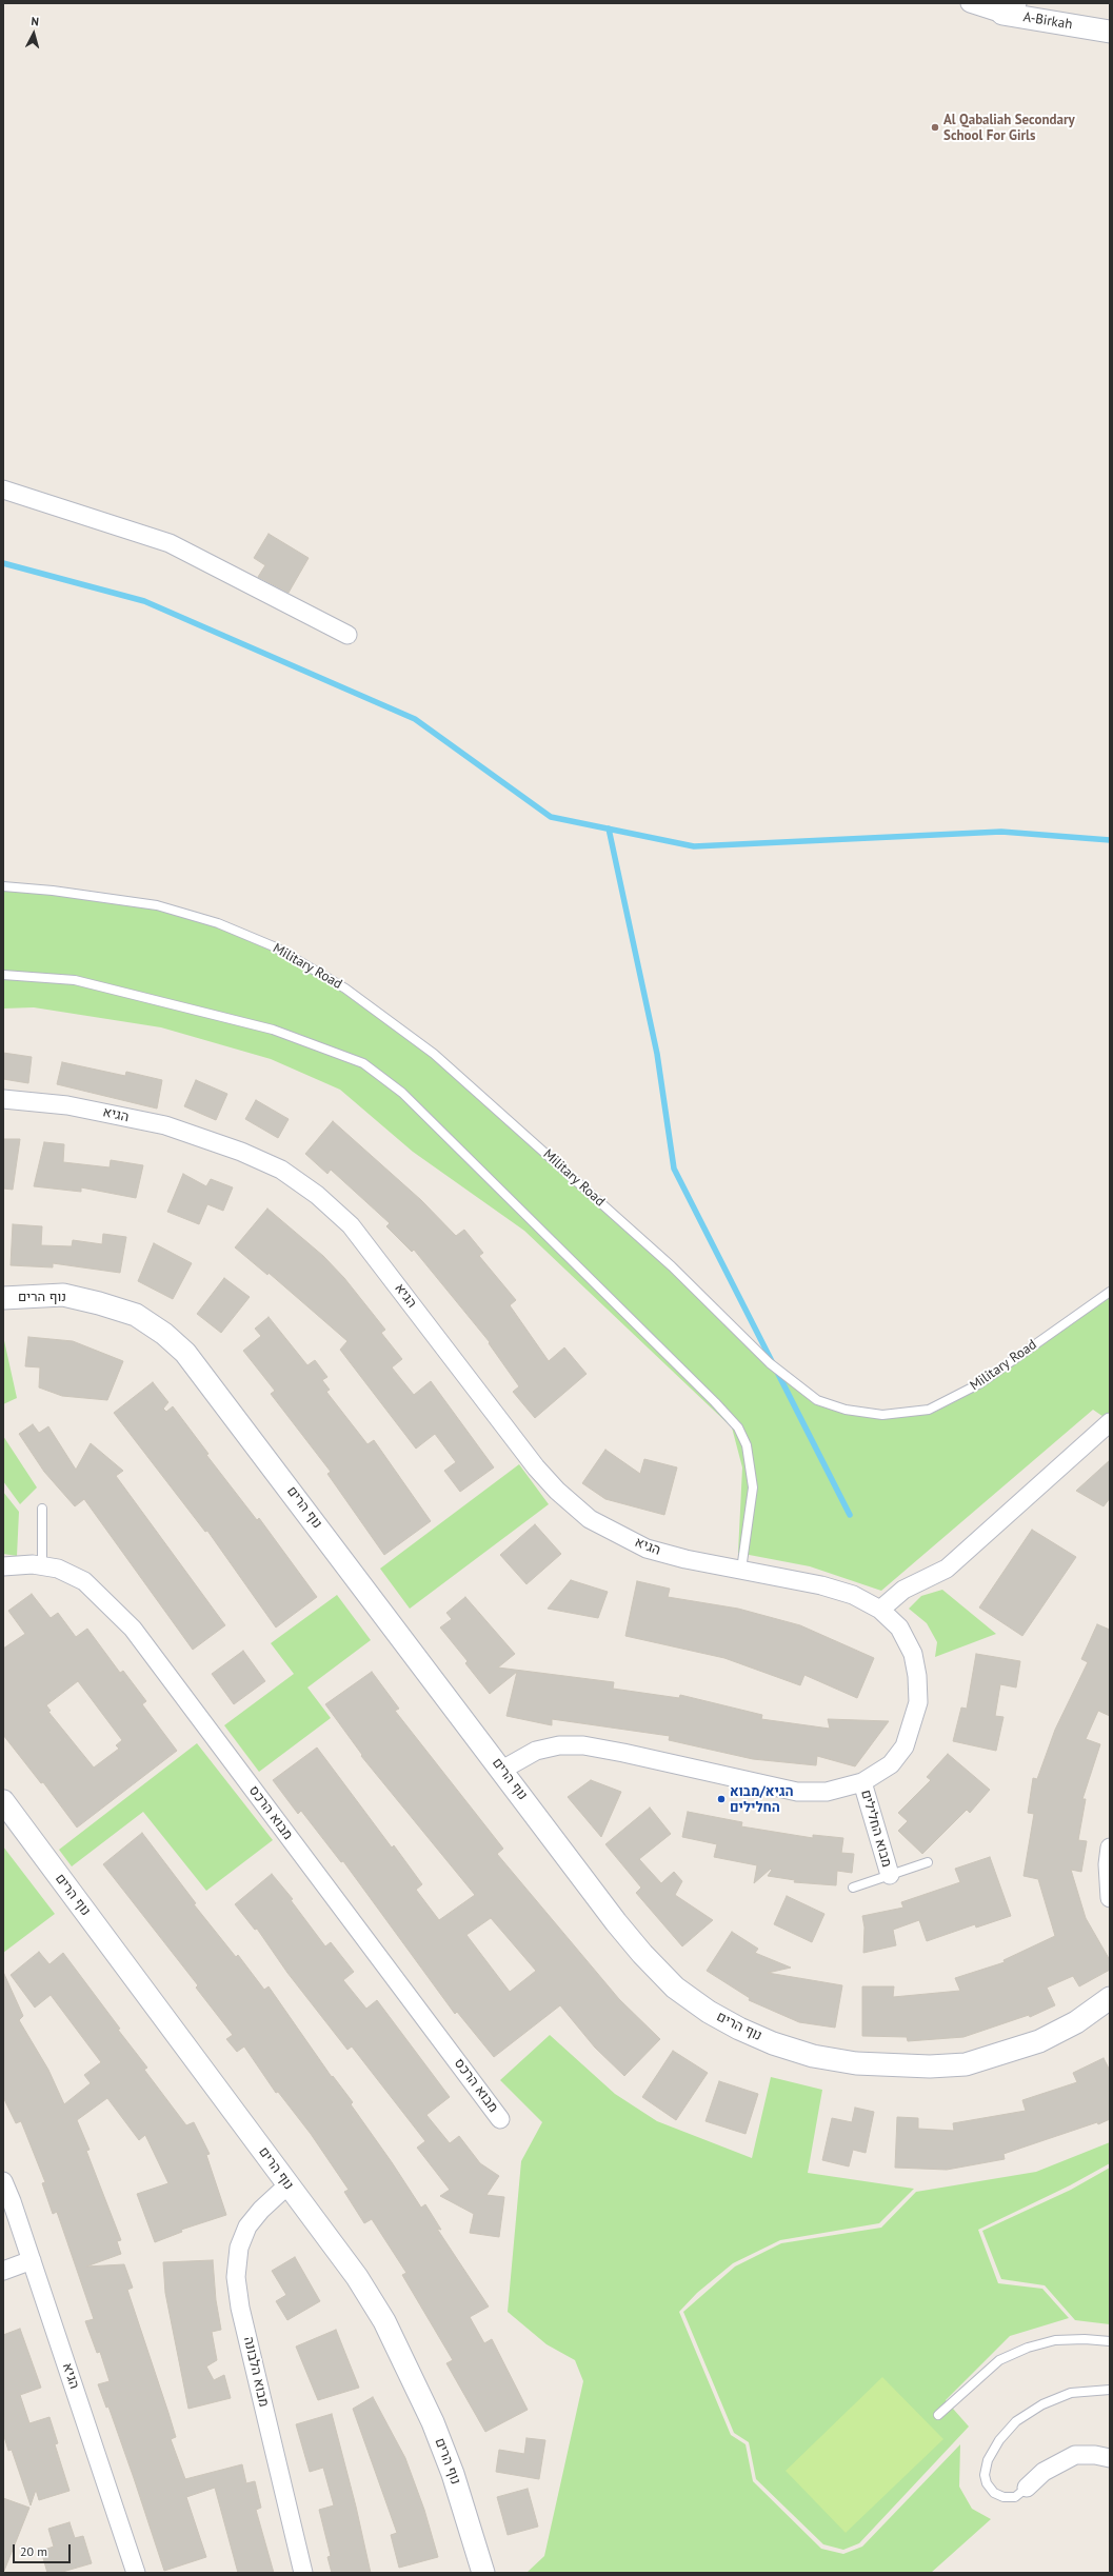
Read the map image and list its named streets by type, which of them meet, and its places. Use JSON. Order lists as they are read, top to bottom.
{
  "streets": {
    "street": [
      "A-Birkah",
      "הגיא",
      "נוף הרים",
      "מבוא הרכס",
      "מבוא החלילים",
      "מבוא הלבונה"
    ],
    "lane": ["Military Road"]
  },
  "crossings": [
    ["הגיא", "נוף הרים"],
    ["הגיא", "מבוא החלילים"],
    ["נוף הרים", "מבוא הלבונה"]
  ],
  "places": ["Al Qabaliah Secondary School For Girls", "הגיא/מבוא החלילים"],
  "scale_bar": "20 m",
  "north": "top"
}
